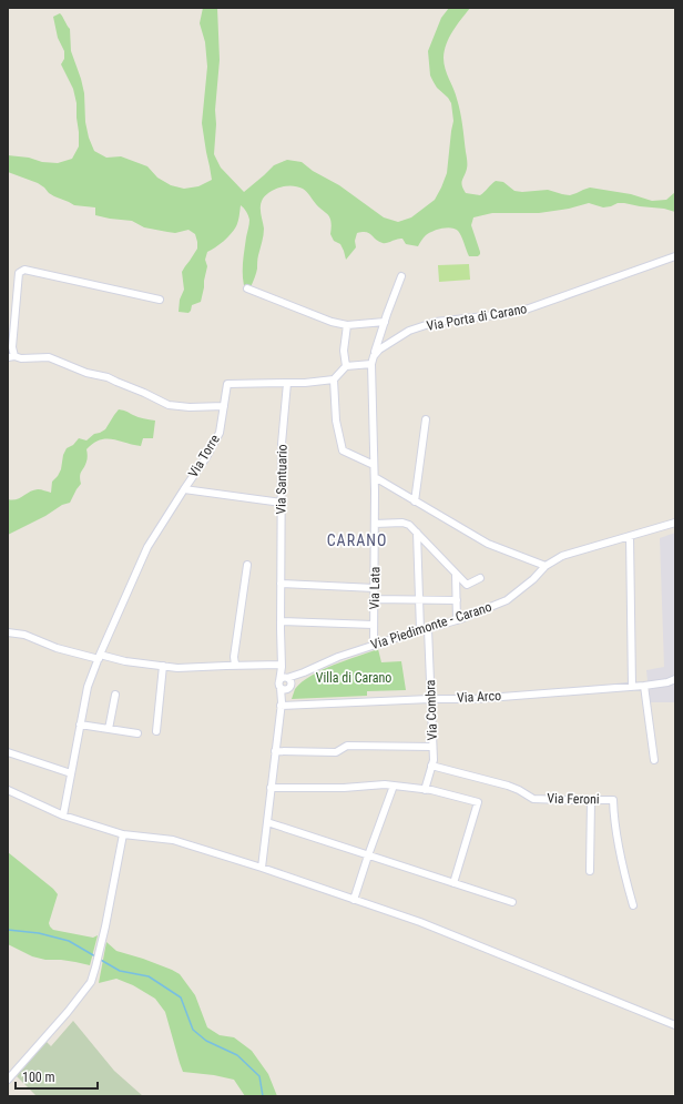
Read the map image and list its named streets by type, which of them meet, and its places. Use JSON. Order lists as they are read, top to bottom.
{
  "streets": {
    "street": [
      "Via Porta di Carano",
      "Via Torre",
      "Via Santuario",
      "Via Lata",
      "Via Piedimonte - Carano",
      "Via Arco",
      "Via Combra",
      "Via Feroni"
    ]
  },
  "crossings": [
    ["Via Torre", "Via Santuario"],
    ["Via Santuario", "Via Piedimonte - Carano"],
    ["Via Lata", "Via Piedimonte - Carano"],
    ["Via Piedimonte - Carano", "Via Combra"],
    ["Via Arco", "Via Combra"],
    ["Via Combra", "Via Feroni"]
  ],
  "districts": ["CARANO"],
  "parks": ["Villa di Carano"],
  "scale_bar": "100 m"
}
